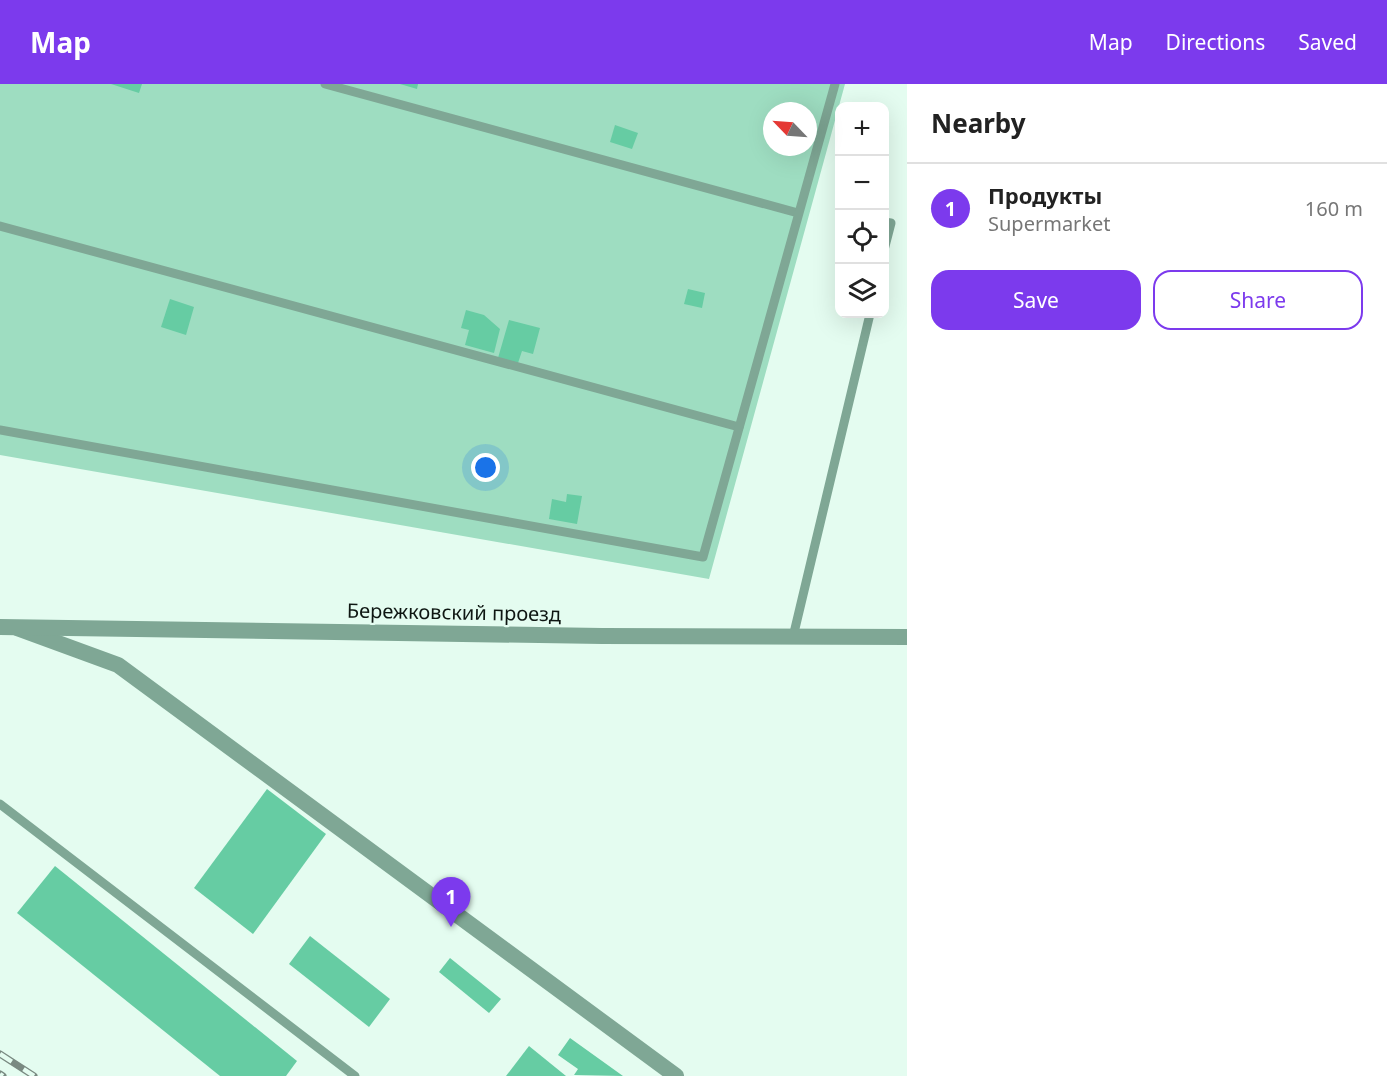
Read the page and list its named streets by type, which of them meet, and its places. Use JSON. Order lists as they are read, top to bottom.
{
  "streets": {
    "street": ["Бережковский проезд"]
  },
  "north": "top left",
  "page": {
    "header": "Map",
    "nav": ["Map", "Directions", "Saved"],
    "heading": "Nearby",
    "map_buttons": ["+", "−"],
    "list": [
      {
        "mark": "1",
        "name": "Продукты",
        "note": "Supermarket",
        "value": "160 m"
      }
    ],
    "buttons": ["Save", "Share"],
    "pins": "1"
  }
}
